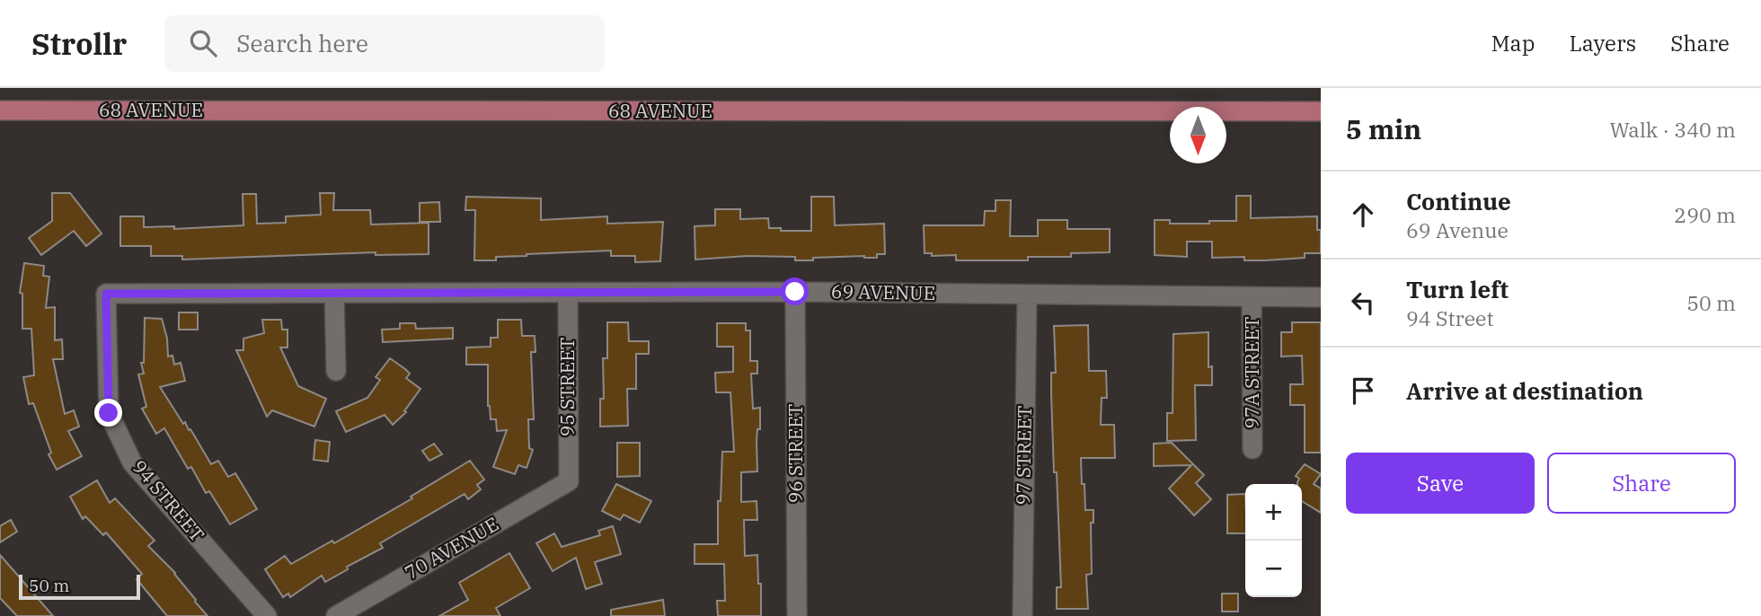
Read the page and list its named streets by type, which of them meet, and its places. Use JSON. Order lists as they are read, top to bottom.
{
  "streets": {
    "main road": ["68 AVENUE"],
    "street": [
      "69 AVENUE",
      "97A STREET",
      "95 STREET",
      "96 STREET",
      "97 STREET",
      "94 STREET",
      "70 AVENUE"
    ]
  },
  "crossings": [
    ["69 AVENUE", "97A STREET"],
    ["69 AVENUE", "95 STREET"],
    ["69 AVENUE", "96 STREET"],
    ["69 AVENUE", "97 STREET"],
    ["69 AVENUE", "94 STREET"],
    ["95 STREET", "70 AVENUE"]
  ],
  "scale_bar": "50 m",
  "north": "bottom",
  "page": {
    "header": "Strollr",
    "search": "Search here",
    "nav": ["Map", "Layers", "Share"],
    "heading": ["5 min", "Walk · 340 m"],
    "list": [
      ["Continue", "69 Avenue", "290 m"],
      ["Turn left", "94 Street", "50 m"],
      "Arrive at destination"
    ],
    "buttons": ["Save", "Share"],
    "map_buttons": ["+", "−"],
    "scale": "50 m"
  }
}
